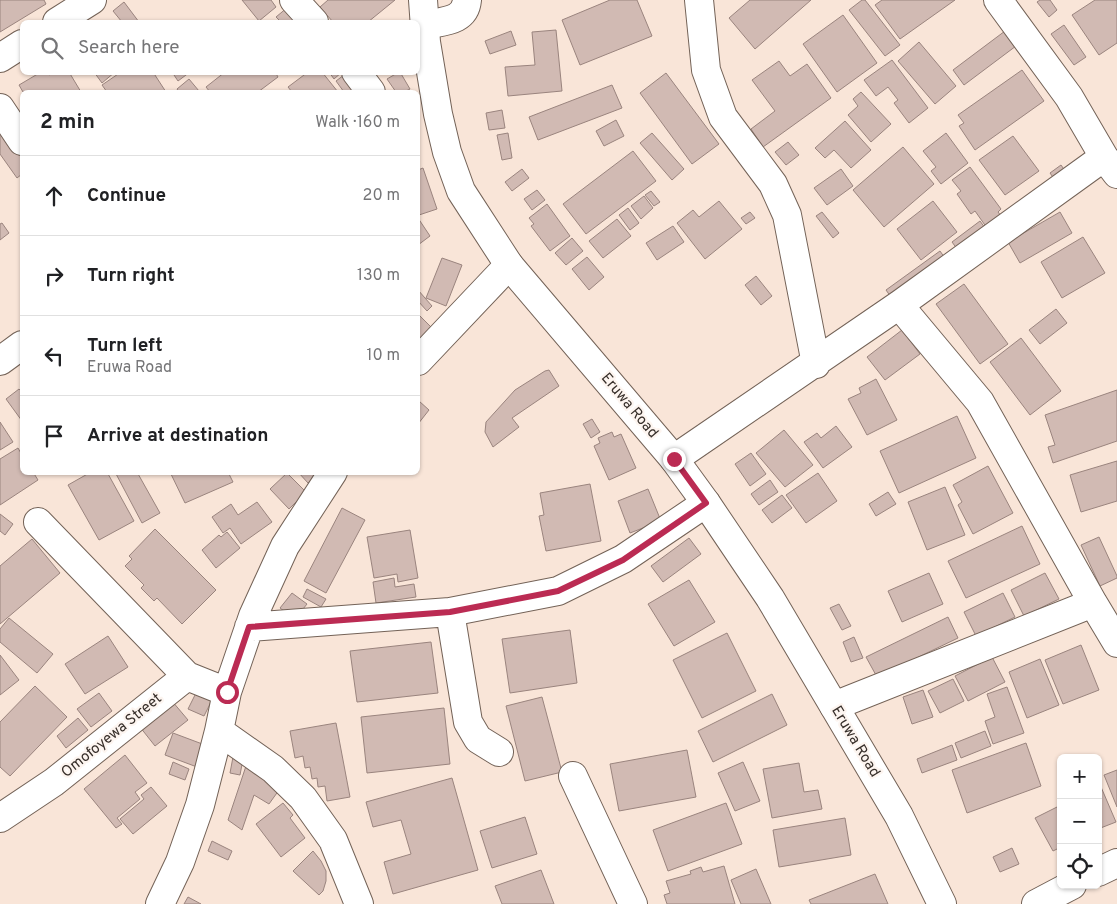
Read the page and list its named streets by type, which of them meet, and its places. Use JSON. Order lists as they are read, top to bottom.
{
  "streets": {
    "street": ["Eruwa Road", "Omofoyewa Street"]
  },
  "page": {
    "search": "Search here",
    "heading": ["2 min", "Walk · 160 m"],
    "list": [
      ["Continue", "20 m"],
      ["Turn right", "130 m"],
      ["Turn left", "Eruwa Road", "10 m"],
      "Arrive at destination"
    ],
    "map_buttons": ["+", "−"]
  }
}
